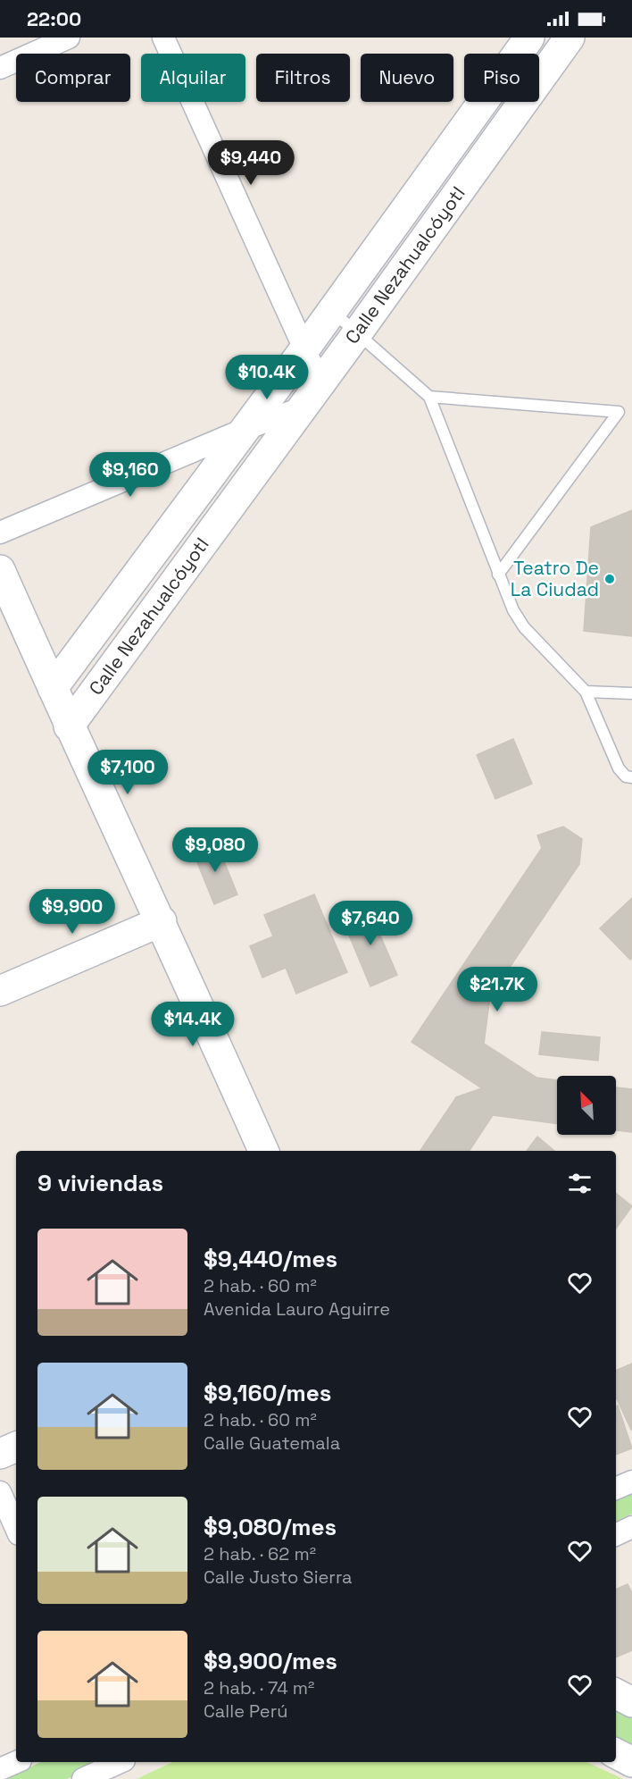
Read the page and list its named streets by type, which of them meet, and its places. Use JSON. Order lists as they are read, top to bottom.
{
  "streets": {
    "street": ["Calle Nezahualcóyotl"]
  },
  "places": ["Teatro De La Ciudad"],
  "north": "top left",
  "page": {
    "status": "22:00",
    "chip": [
      "Comprar",
      "Alquilar",
      "Filtros",
      "Nuevo",
      "Piso"
    ],
    "price": [
      "$9,440",
      "$10.4K",
      "$9,160",
      "$7,100",
      "$9,080",
      "$9,900",
      "$7,640",
      "$21.7K",
      "$14.4K"
    ],
    "heading": "9 viviendas",
    "list": [
      {
        "name": "$9,440/mes",
        "note": "2 hab. · 60 m² · Avenida Lauro Aguirre"
      },
      {
        "name": "$9,160/mes",
        "note": "2 hab. · 60 m² · Calle Guatemala"
      },
      {
        "name": "$9,080/mes",
        "note": "2 hab. · 62 m² · Calle Justo Sierra"
      },
      {
        "name": "$9,900/mes",
        "note": "2 hab. · 74 m² · Calle Perú"
      }
    ]
  }
}
